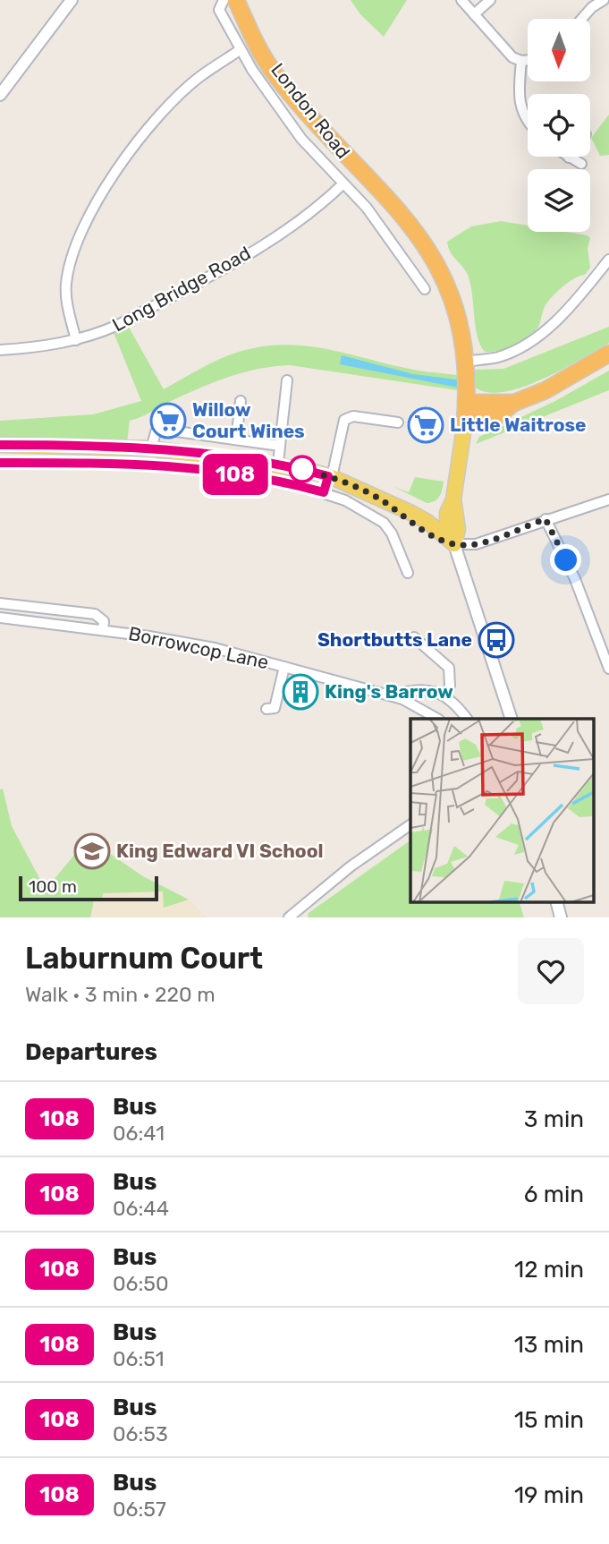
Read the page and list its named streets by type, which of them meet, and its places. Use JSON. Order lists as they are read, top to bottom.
{
  "streets": {
    "highway": ["London Road"],
    "street": ["Long Bridge Road", "Borrowcop Lane"]
  },
  "crossings": [
    ["London Road", "Long Bridge Road"]
  ],
  "places": {
    "supermarket": ["Willow Court Wines", "Little Waitrose"],
    "bus stop": ["Shortbutts Lane"],
    "building": ["King's Barrow"],
    "school or university": ["King Edward VI School"]
  },
  "lines": ["bus line 108"],
  "scale_bar": "100 m",
  "north": "bottom",
  "page": {
    "on_map": "108",
    "scale": "100 m",
    "heading": [
      ["Laburnum Court", "Walk · 3 min · 220 m"],
      "Departures"
    ],
    "list": [
      {
        "mark": "108",
        "name": "Bus",
        "note": "06:41",
        "value": "3 min"
      },
      {
        "mark": "108",
        "name": "Bus",
        "note": "06:44",
        "value": "6 min"
      },
      {
        "mark": "108",
        "name": "Bus",
        "note": "06:50",
        "value": "12 min"
      },
      {
        "mark": "108",
        "name": "Bus",
        "note": "06:51",
        "value": "13 min"
      },
      {
        "mark": "108",
        "name": "Bus",
        "note": "06:53",
        "value": "15 min"
      },
      {
        "mark": "108",
        "name": "Bus",
        "note": "06:57",
        "value": "19 min"
      }
    ]
  }
}
